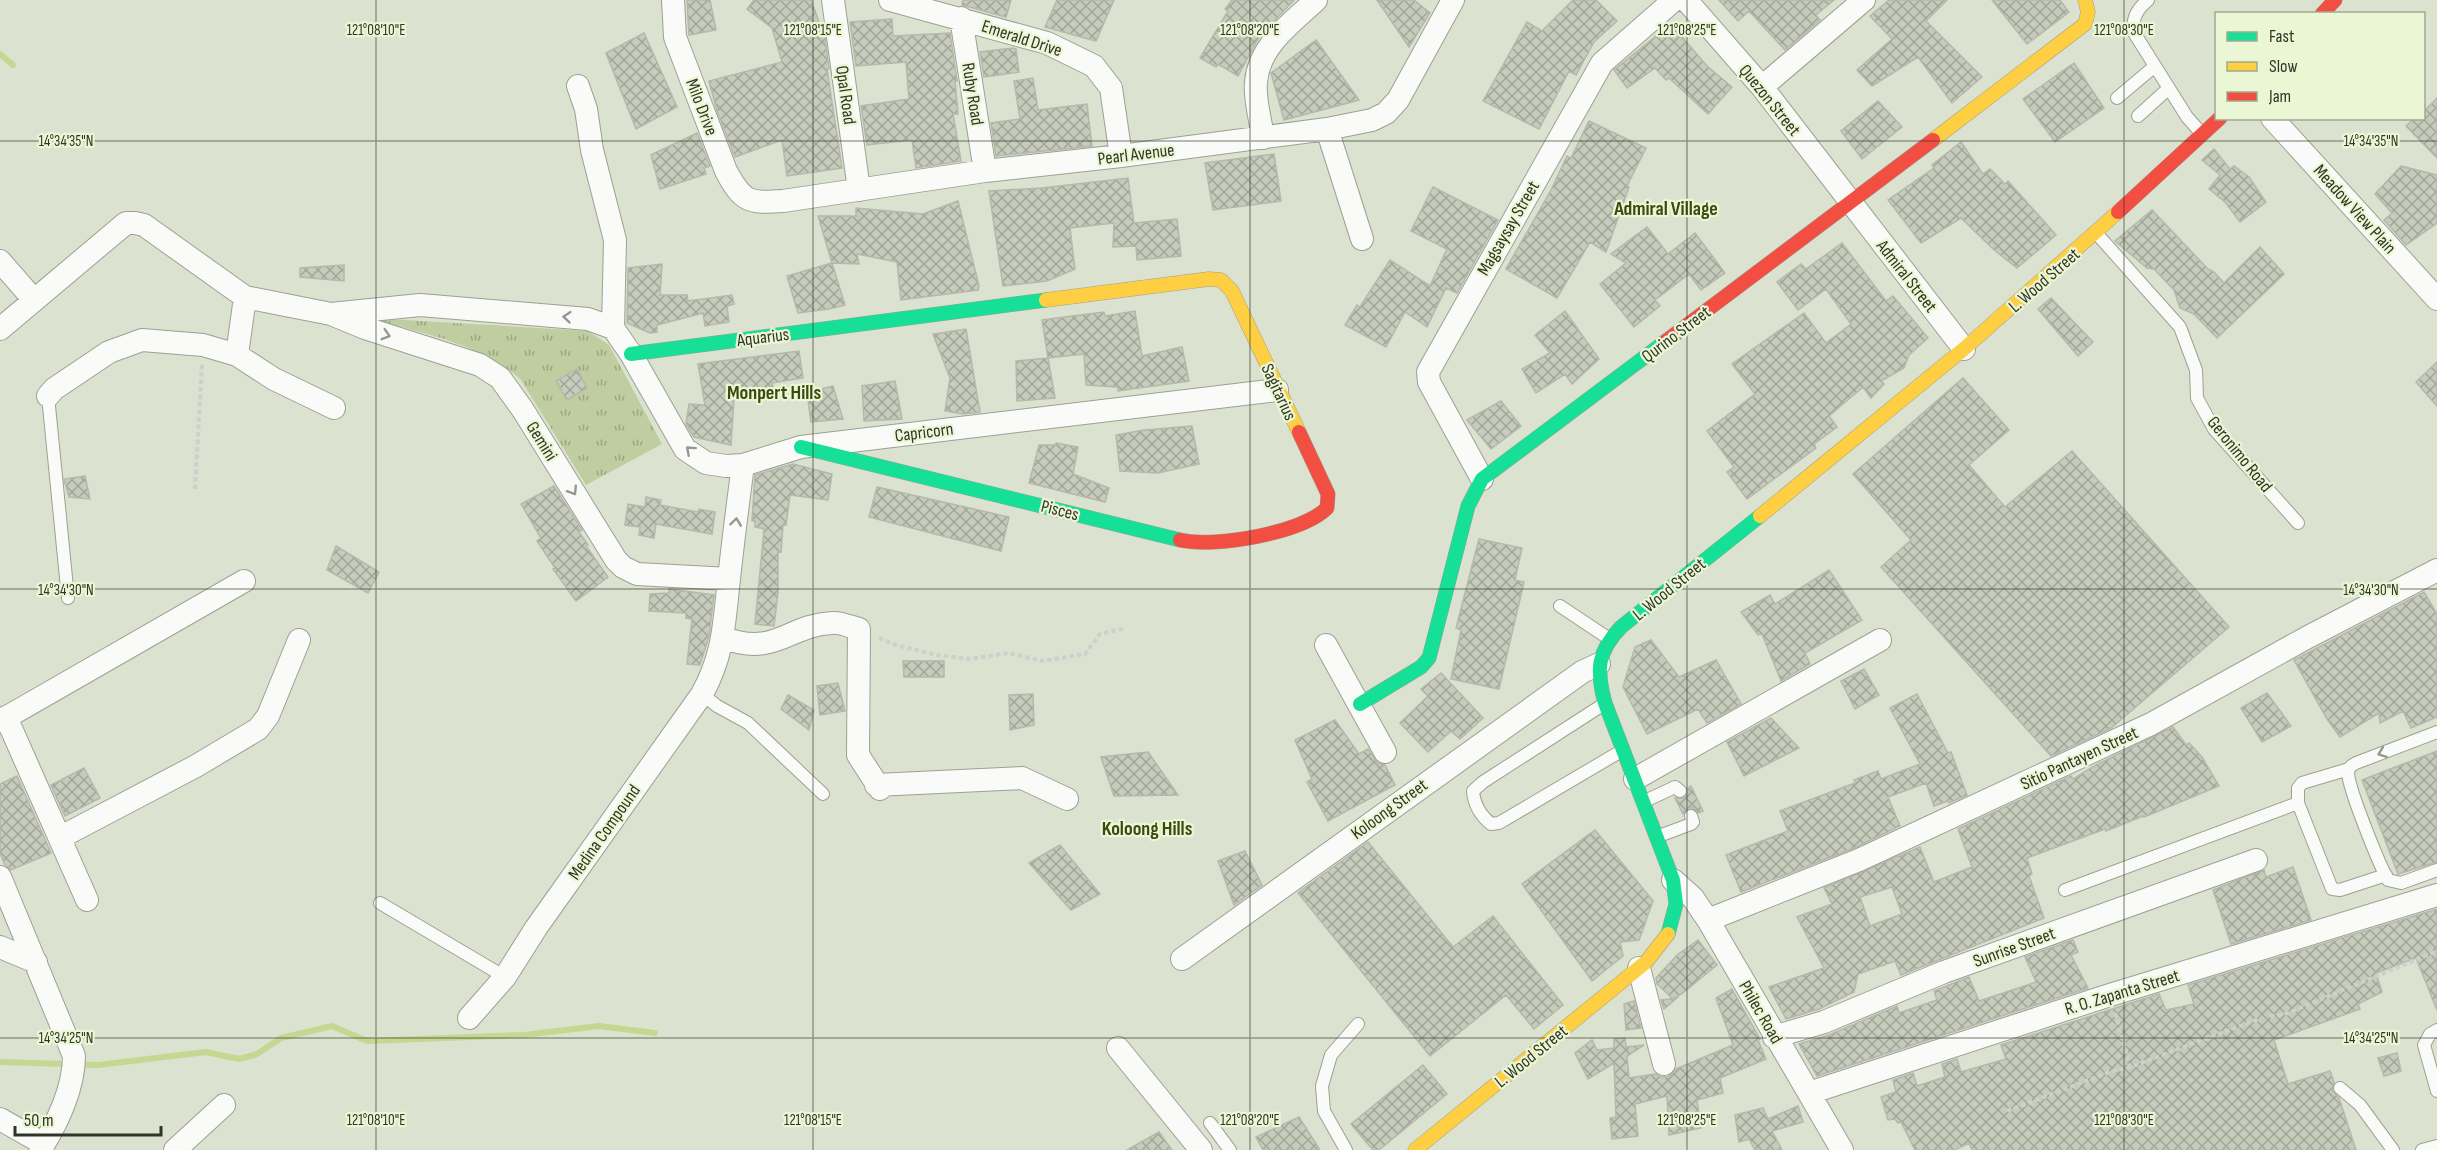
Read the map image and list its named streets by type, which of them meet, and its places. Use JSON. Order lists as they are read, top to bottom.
{
  "streets": {
    "street": [
      "Emerald Drive",
      "Ruby Road",
      "Opal Road",
      "Quezon Street",
      "Milo Drive",
      "Pearl Avenue",
      "Meadow View Plain",
      "Magsaysay Street",
      "Admiral Street",
      "L. Wood Street",
      "Qurino Street",
      "Aquarius",
      "Sagitarius",
      "Capricorn",
      "Gemini",
      "Pisces",
      "Sitio Pantayen Street",
      "Koloong Street",
      "Medina Compound",
      "Sunrise Street",
      "R. O. Zapanta Street",
      "Philec Road"
    ],
    "lane": ["Geronimo Road"]
  },
  "crossings": [
    ["Emerald Drive", "Ruby Road"],
    ["Emerald Drive", "Pearl Avenue"],
    ["Ruby Road", "Pearl Avenue"],
    ["Opal Road", "Pearl Avenue"],
    ["Quezon Street", "Admiral Street"],
    ["Quezon Street", "Qurino Street"],
    ["Milo Drive", "Pearl Avenue"],
    ["Magsaysay Street", "Qurino Street"],
    ["Admiral Street", "L. Wood Street"],
    ["Admiral Street", "Qurino Street"],
    ["L. Wood Street", "Geronimo Road"],
    ["L. Wood Street", "Koloong Street"],
    ["L. Wood Street", "Philec Road"],
    ["Aquarius", "Sagitarius"],
    ["Aquarius", "Capricorn"],
    ["Sagitarius", "Capricorn"],
    ["Sagitarius", "Pisces"],
    ["Capricorn", "Pisces"],
    ["Sitio Pantayen Street", "Philec Road"],
    ["Sunrise Street", "Philec Road"],
    ["R. O. Zapanta Street", "Philec Road"]
  ],
  "one_way": ["Gemini"],
  "districts": ["Admiral Village", "Monpert Hills", "Koloong Hills"],
  "legend": ["Fast", "Slow", "Jam"],
  "scale_bar": "50 m",
  "coordinates": [
    "121°08'10\"E",
    "121°08'15\"E",
    "121°08'20\"E",
    "121°08'25\"E",
    "121°08'30\"E",
    "14°34'35\"N",
    "14°34'30\"N",
    "14°34'25\"N"
  ]
}
